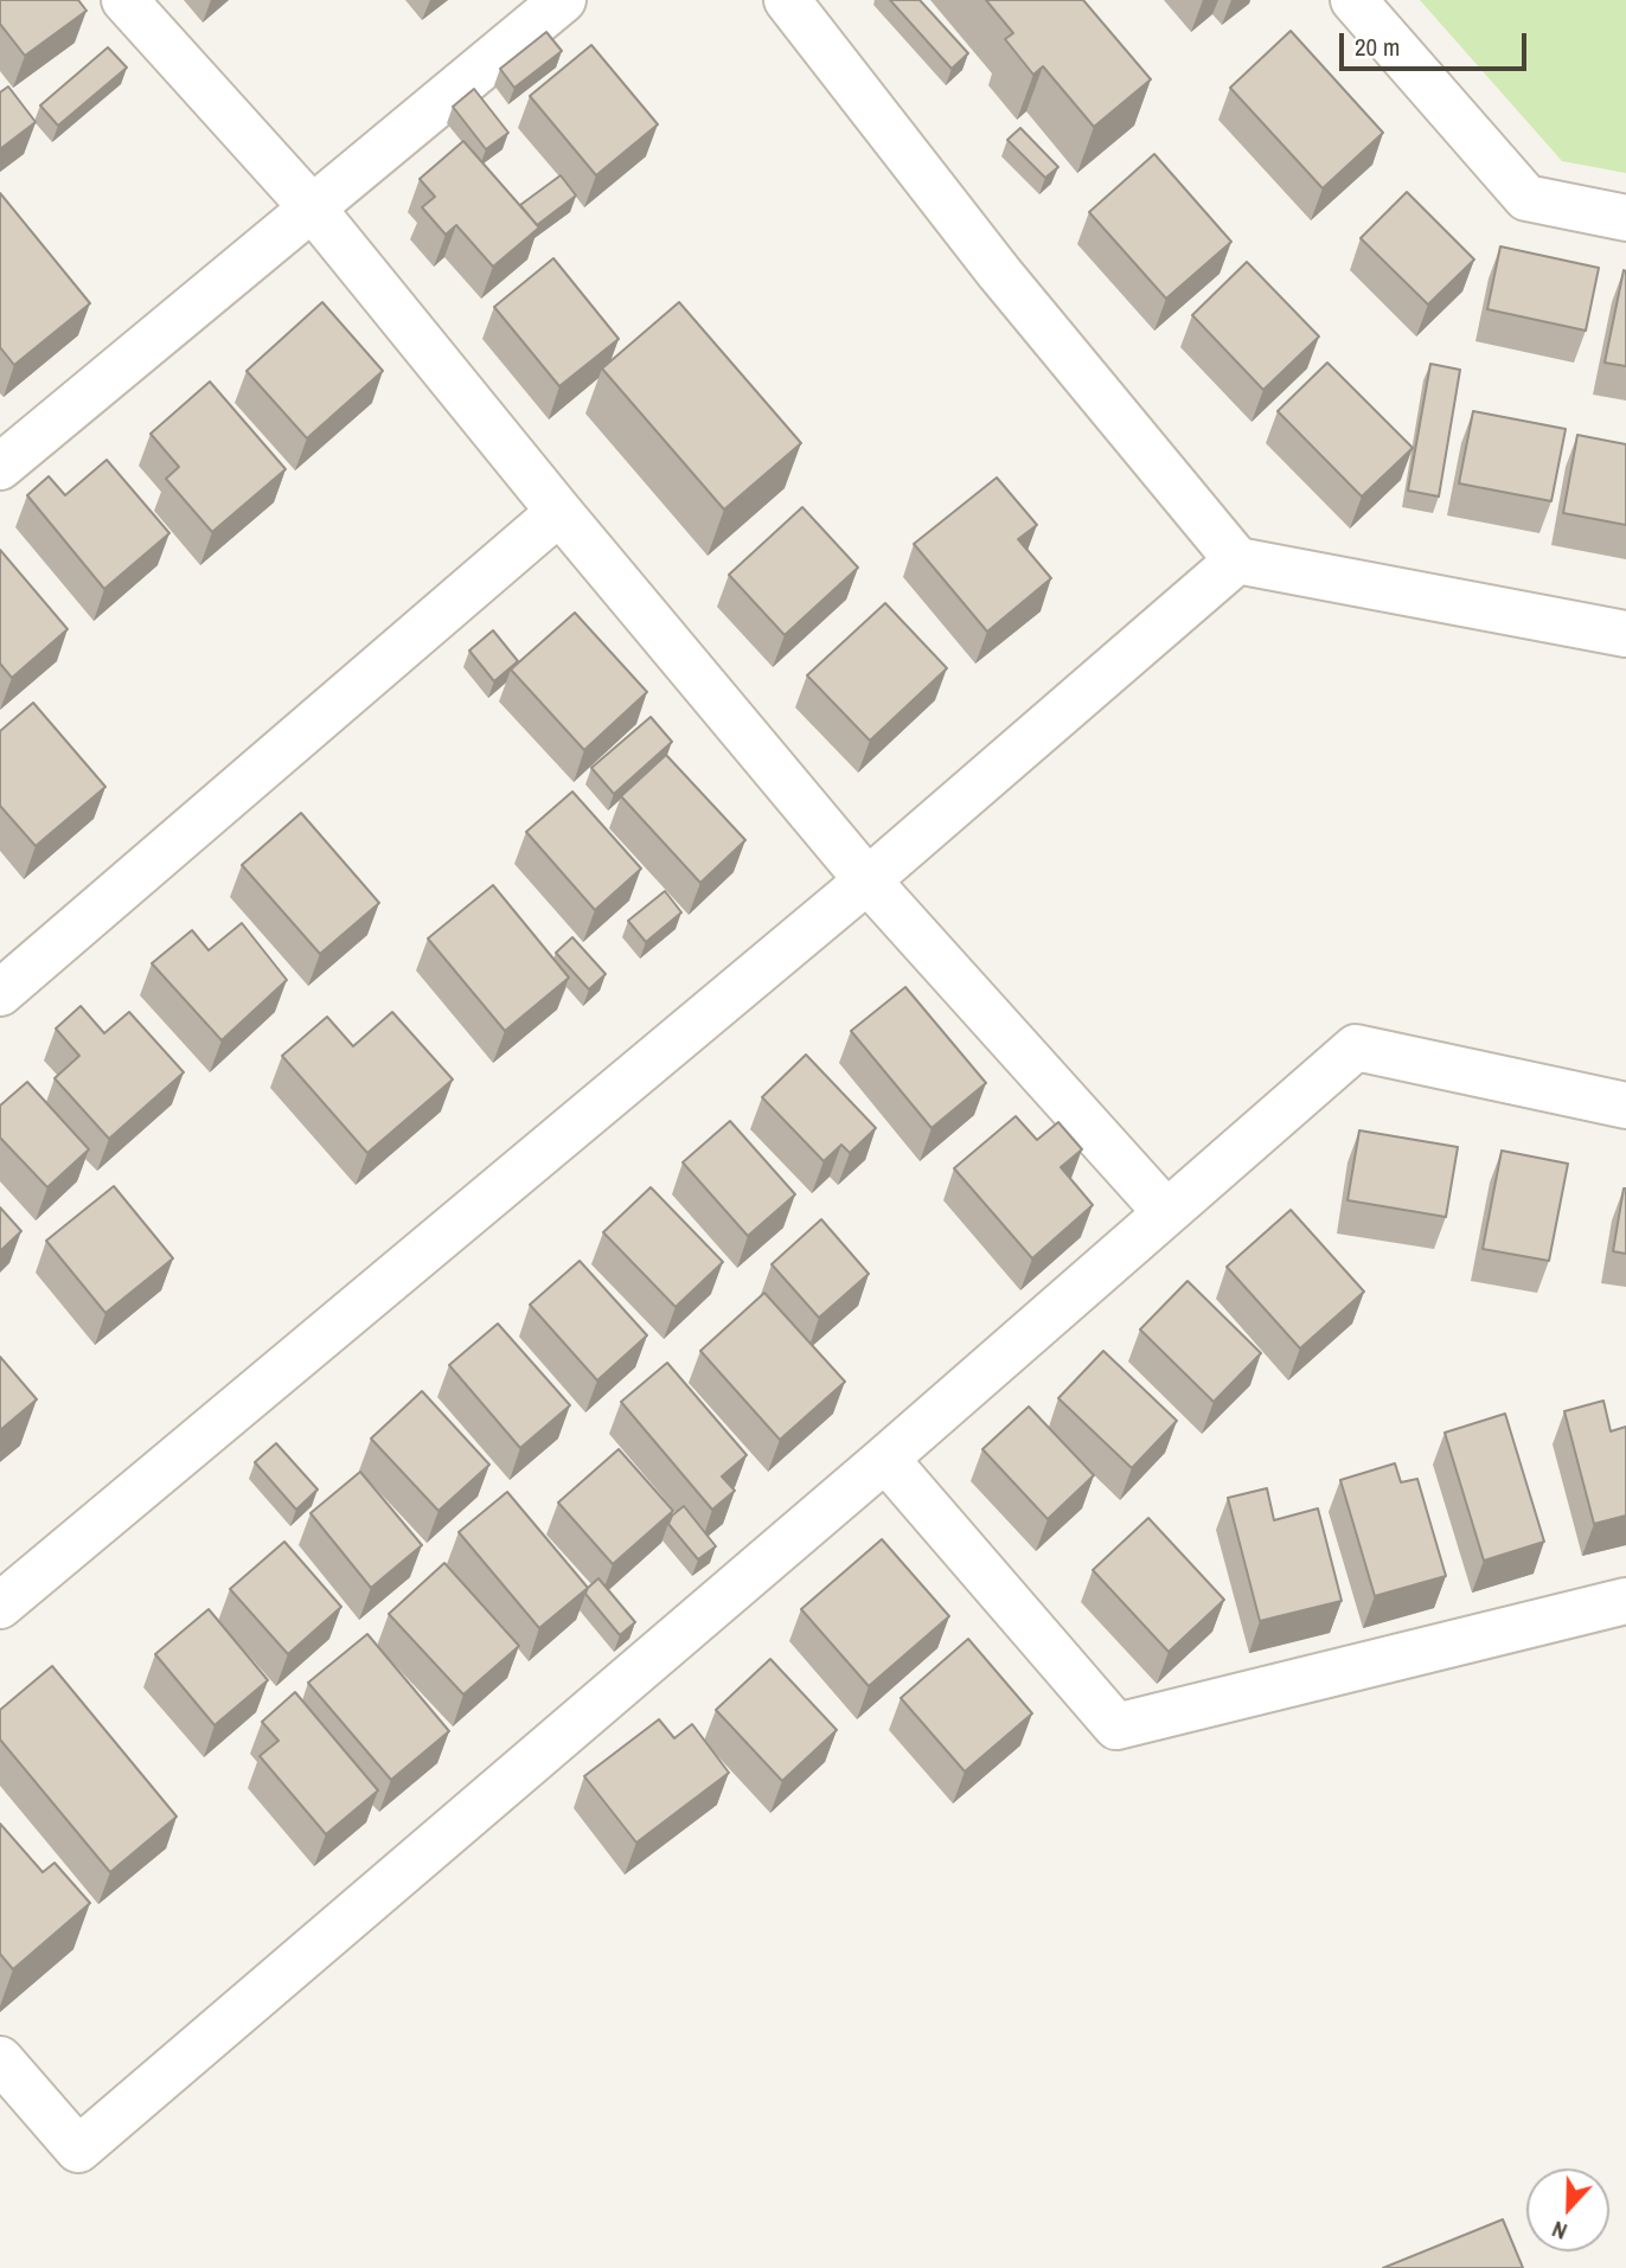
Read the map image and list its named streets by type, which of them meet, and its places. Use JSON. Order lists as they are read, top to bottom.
{
  "scale_bar": "20 m",
  "north": "bottom"
}
